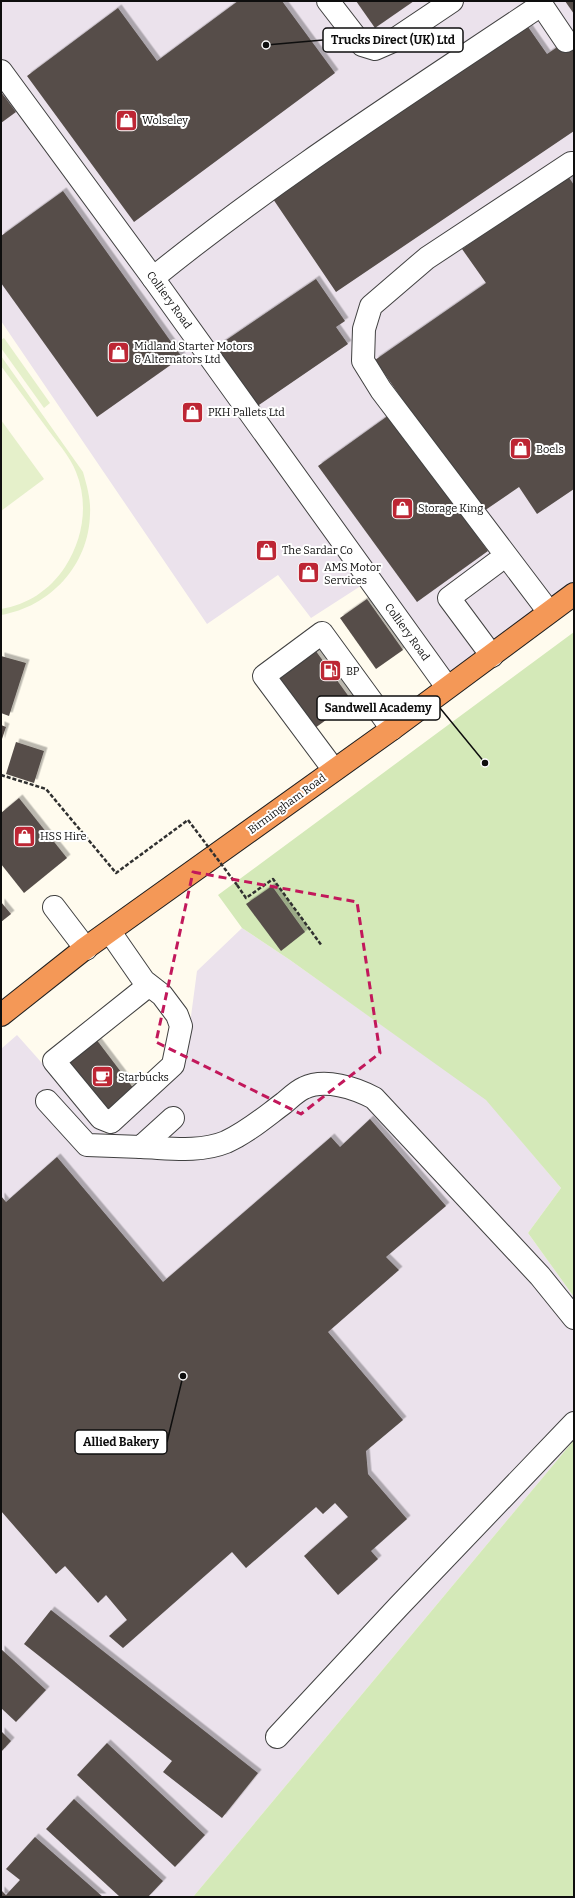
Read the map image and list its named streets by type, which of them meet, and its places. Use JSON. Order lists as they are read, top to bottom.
{
  "streets": {
    "highway": ["Birmingham Road"],
    "street": ["Colliery Road"]
  },
  "crossings": [
    ["Colliery Road", "Birmingham Road"]
  ],
  "places": {
    "other": ["Trucks Direct (UK) Ltd", "Sandwell Academy", "Allied Bakery"],
    "shop": [
      "Wolseley",
      "Midland Starter Motors & Alternators Ltd",
      "PKH Pallets Ltd",
      "Boels",
      "Storage King",
      "The Sardar Co",
      "AMS Motor Services",
      "HSS Hire"
    ],
    "fuel station": ["BP"],
    "cafe": ["Starbucks"]
  }
}
